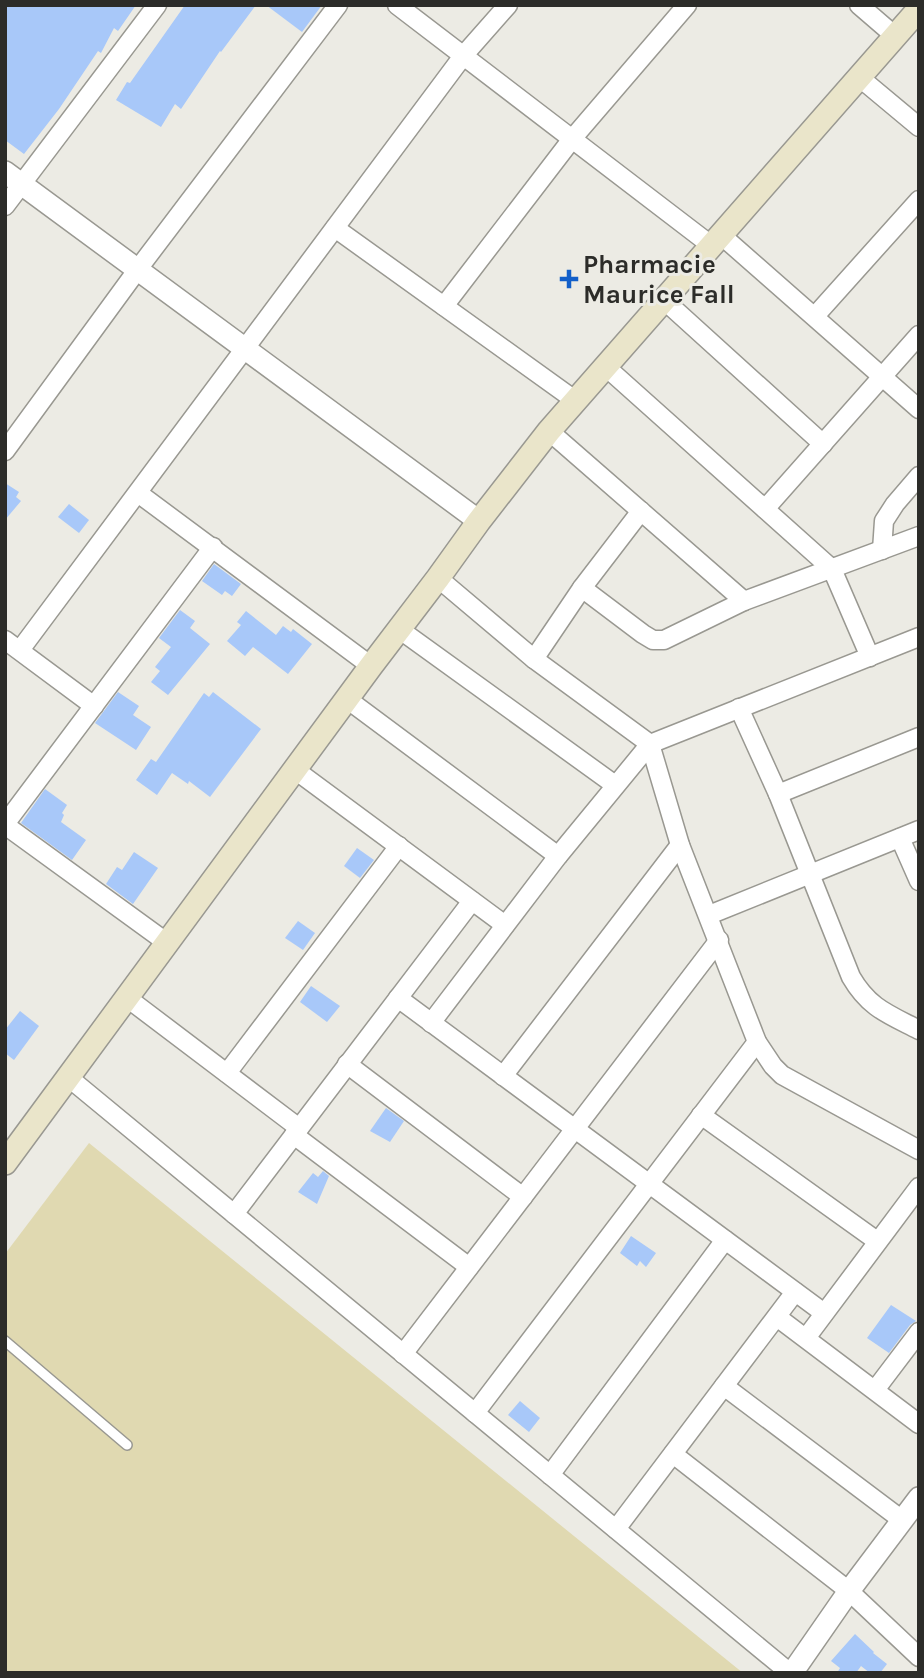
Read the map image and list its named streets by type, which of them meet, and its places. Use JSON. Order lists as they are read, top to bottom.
{
  "places": {
    "health": ["Pharmacie Maurice Fall"]
  }
}
